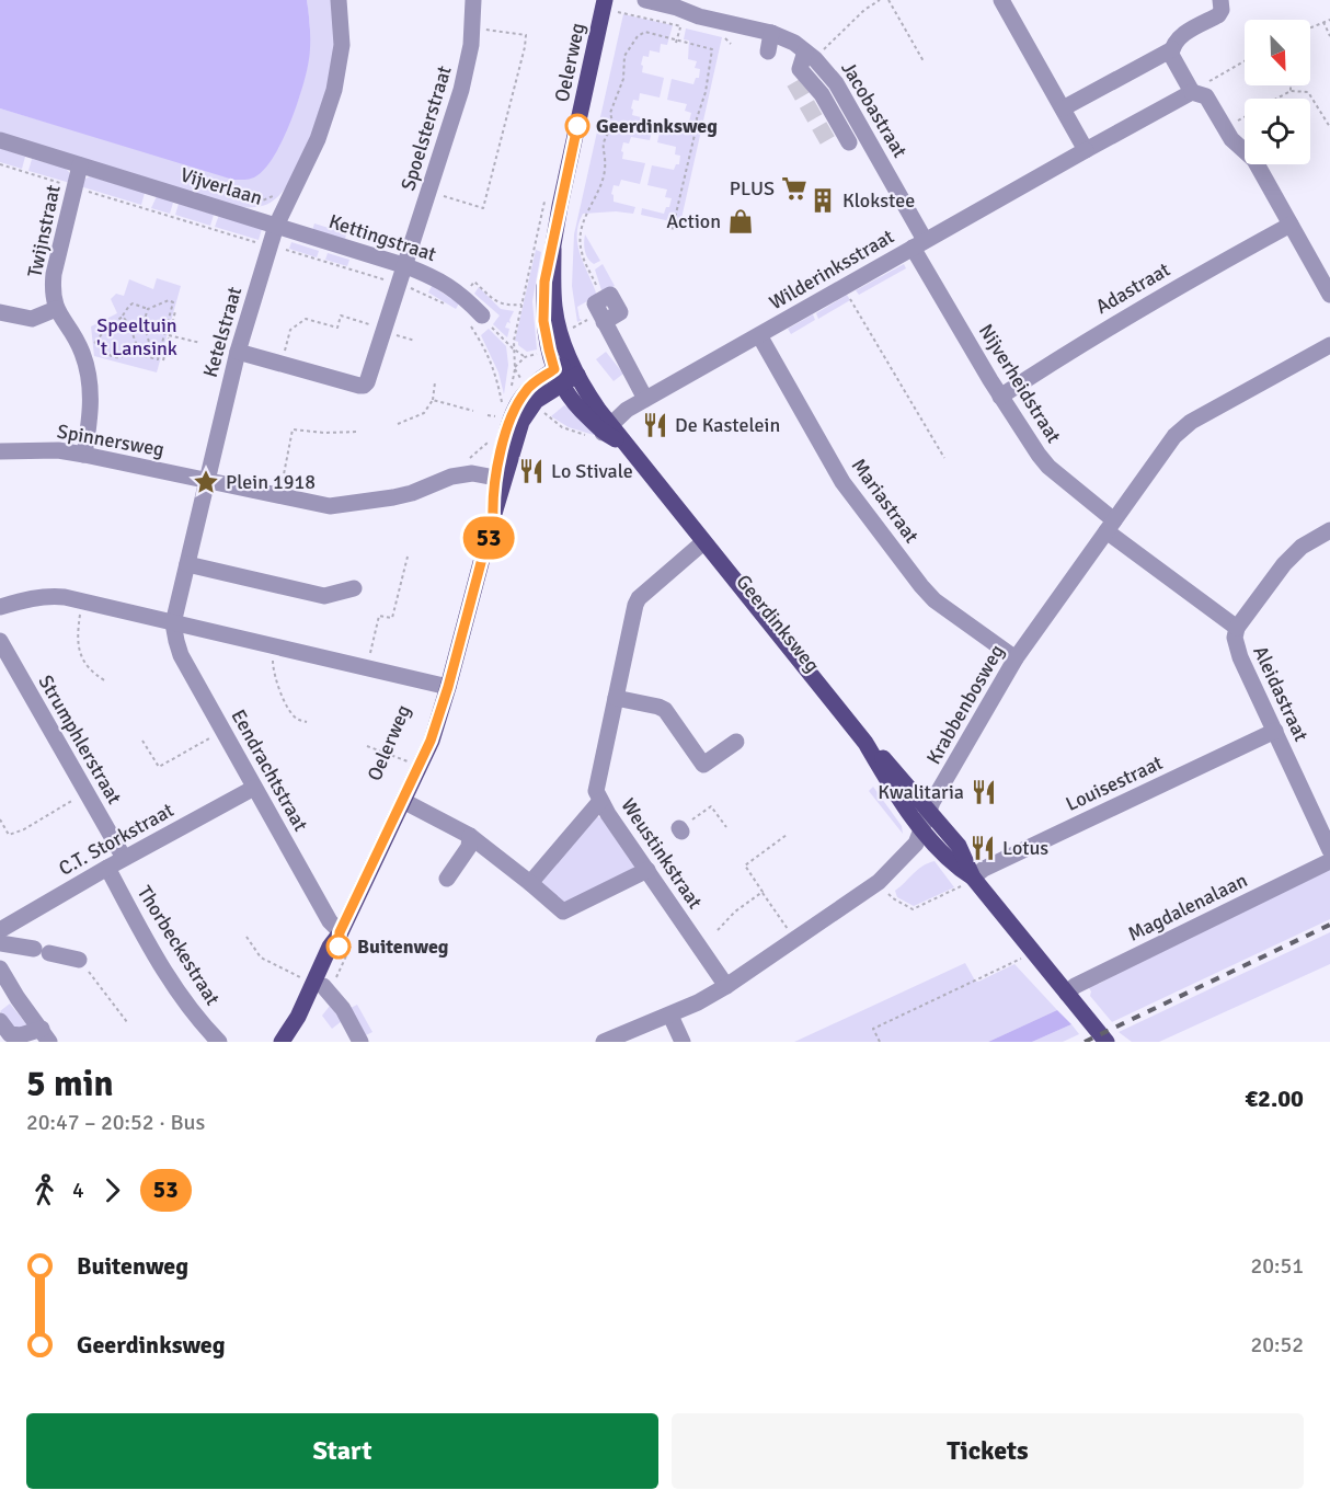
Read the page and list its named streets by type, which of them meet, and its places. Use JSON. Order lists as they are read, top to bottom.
{
  "streets": {
    "main road": ["Oelerweg", "Geerdinksweg"],
    "street": [
      "Jacobastraat",
      "Spoelsterstraat",
      "Vijverlaan",
      "Twijnstraat",
      "Kettingstraat",
      "Wilderinksstraat",
      "Adastraat",
      "Ketelstraat",
      "Nijverheidstraat",
      "Spinnersweg",
      "Mariastraat",
      "Aleidastraat",
      "Krabbenbosweg",
      "Strumphlerstraat",
      "Eendrachtstraat",
      "Louisestraat",
      "C.T. Storkstraat",
      "Weustinkstraat",
      "Magdalenalaan",
      "Thorbeckestraat"
    ]
  },
  "crossings": [
    ["Oelerweg", "Geerdinksweg"],
    ["Oelerweg", "Eendrachtstraat"],
    ["Jacobastraat", "Wilderinksstraat"],
    ["Jacobastraat", "Nijverheidstraat"],
    ["Spoelsterstraat", "Kettingstraat"],
    ["Vijverlaan", "Twijnstraat"],
    ["Vijverlaan", "Kettingstraat"],
    ["Vijverlaan", "Ketelstraat"],
    ["Twijnstraat", "Spinnersweg"],
    ["Kettingstraat", "Ketelstraat"],
    ["Wilderinksstraat", "Nijverheidstraat"],
    ["Wilderinksstraat", "Mariastraat"],
    ["Wilderinksstraat", "Geerdinksweg"],
    ["Adastraat", "Nijverheidstraat"],
    ["Ketelstraat", "Spinnersweg"],
    ["Nijverheidstraat", "Aleidastraat"],
    ["Nijverheidstraat", "Krabbenbosweg"],
    ["Mariastraat", "Krabbenbosweg"],
    ["Geerdinksweg", "Krabbenbosweg"],
    ["Geerdinksweg", "Louisestraat"],
    ["Geerdinksweg", "Weustinkstraat"],
    ["Geerdinksweg", "Magdalenalaan"],
    ["Aleidastraat", "Krabbenbosweg"],
    ["Aleidastraat", "Louisestraat"],
    ["Krabbenbosweg", "Weustinkstraat"],
    ["Strumphlerstraat", "C.T. Storkstraat"],
    ["Eendrachtstraat", "C.T. Storkstraat"],
    ["C.T. Storkstraat", "Thorbeckestraat"]
  ],
  "parks": ["Speeltuin 't Lansink"],
  "places": {
    "other": ["Geerdinksweg", "Buitenweg"],
    "supermarket": ["PLUS"],
    "building": ["Klokstee"],
    "shop": ["Action"],
    "restaurant": [
      "De Kastelein",
      "Lo Stivale",
      "Kwalitaria",
      "Lotus"
    ],
    "place": ["Plein 1918"]
  },
  "lines": ["bus line 53"],
  "north": "bottom right",
  "page": {
    "on_map": "53",
    "heading": ["5 min", "20:47 – 20:52 · Bus", "€2.00"],
    "legs": ["4", "53"],
    "list": [
      {
        "name": "Buitenweg",
        "value": "20:51"
      },
      {
        "name": "Geerdinksweg",
        "value": "20:52"
      }
    ],
    "buttons": ["Start", "Tickets"]
  }
}
